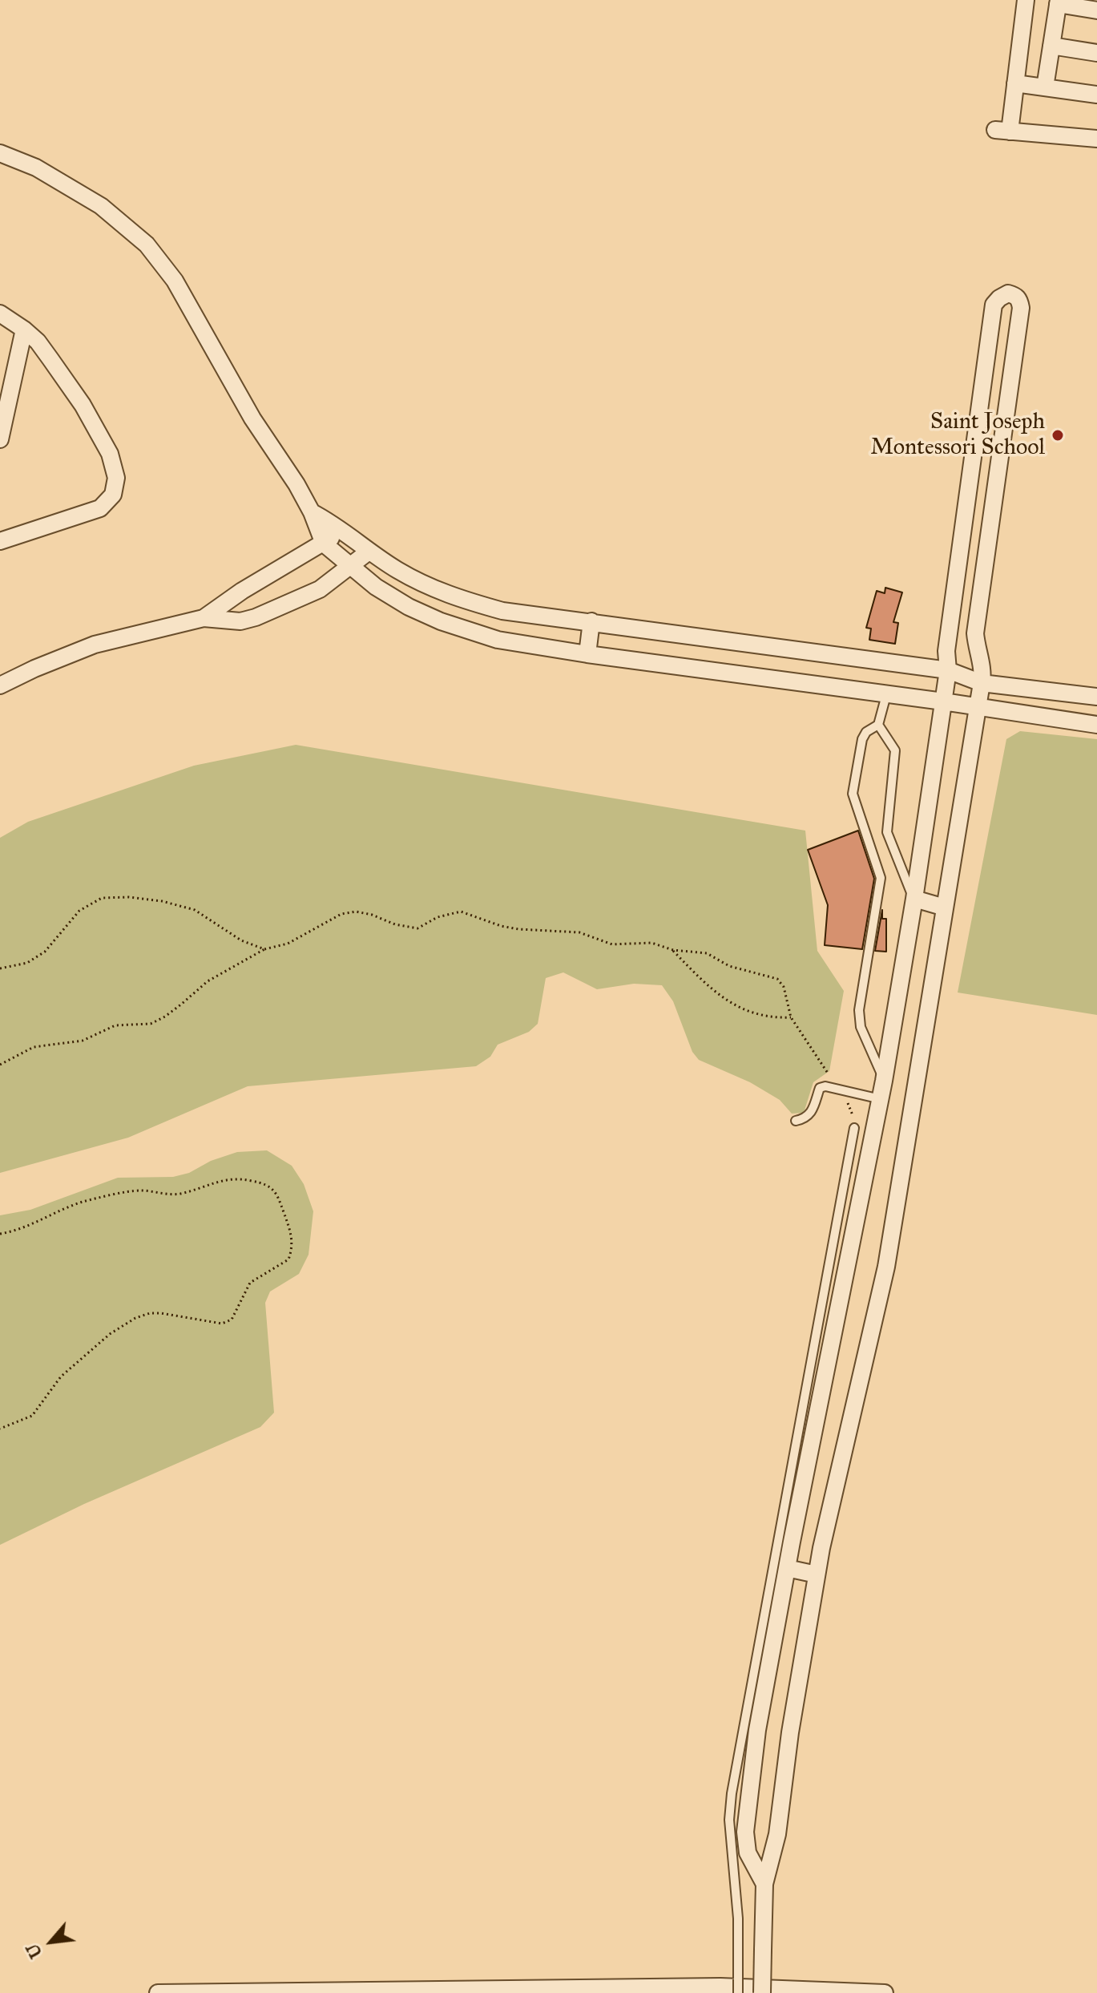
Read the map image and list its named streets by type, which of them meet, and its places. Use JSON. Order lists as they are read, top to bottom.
{
  "places": ["Saint Joseph Montessori School"],
  "north": "bottom left"
}
